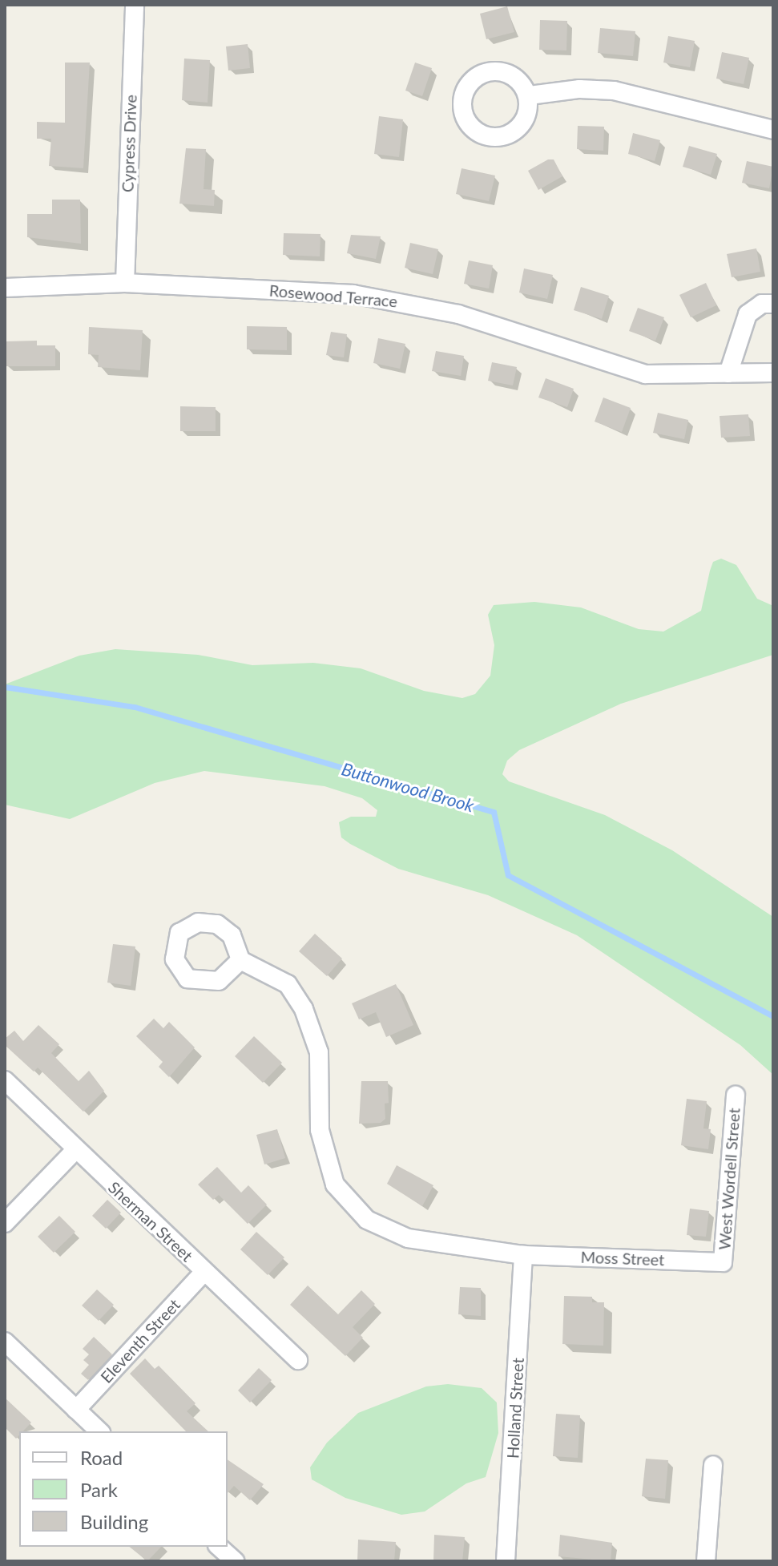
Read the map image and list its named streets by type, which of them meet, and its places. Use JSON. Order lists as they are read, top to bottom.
{
  "streets": {
    "street": [
      "Cypress Drive",
      "Rosewood Terrace",
      "West Wordell Street",
      "Sherman Street",
      "Moss Street",
      "Eleventh Street",
      "Holland Street"
    ]
  },
  "crossings": [
    ["Cypress Drive", "Rosewood Terrace"],
    ["West Wordell Street", "Moss Street"],
    ["Sherman Street", "Eleventh Street"],
    ["Moss Street", "Holland Street"]
  ],
  "water": ["Buttonwood Brook"],
  "legend": ["Road", "Park", "Building"]
}
